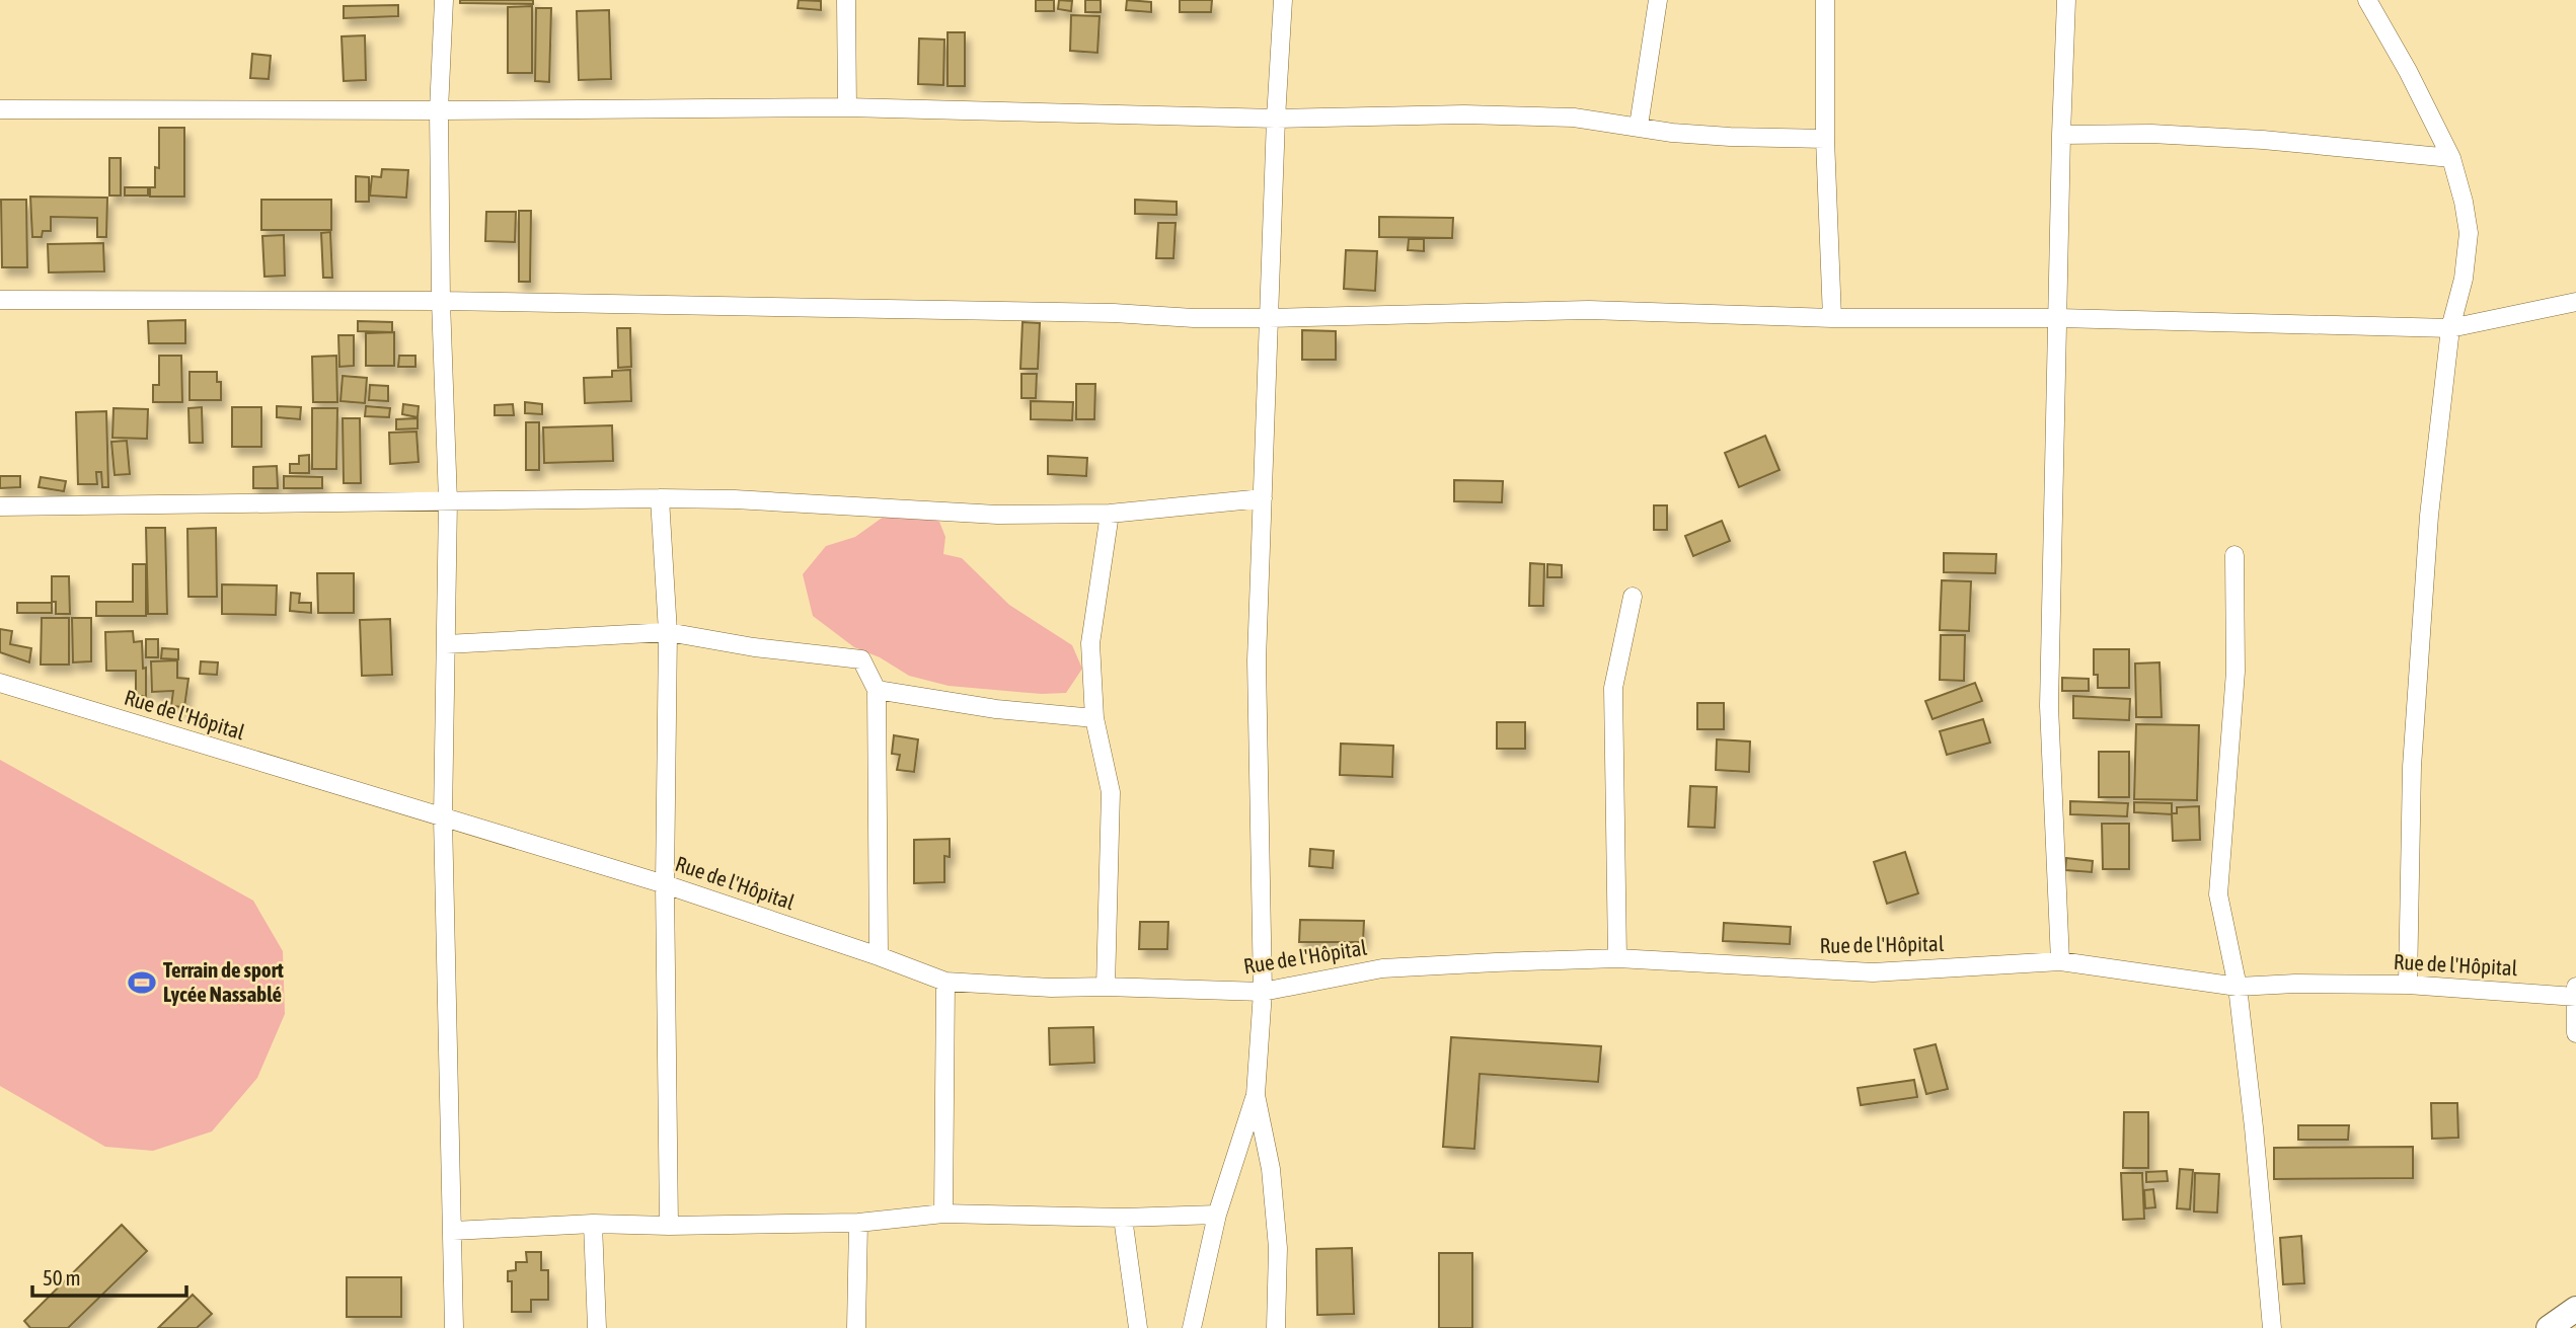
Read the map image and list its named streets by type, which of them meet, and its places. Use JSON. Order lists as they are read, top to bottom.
{
  "streets": {
    "street": ["Rue de l'Hôpital"]
  },
  "places": {
    "sports": ["Terrain de sport Lycée Nassablé"]
  },
  "scale_bar": "50 m"
}
